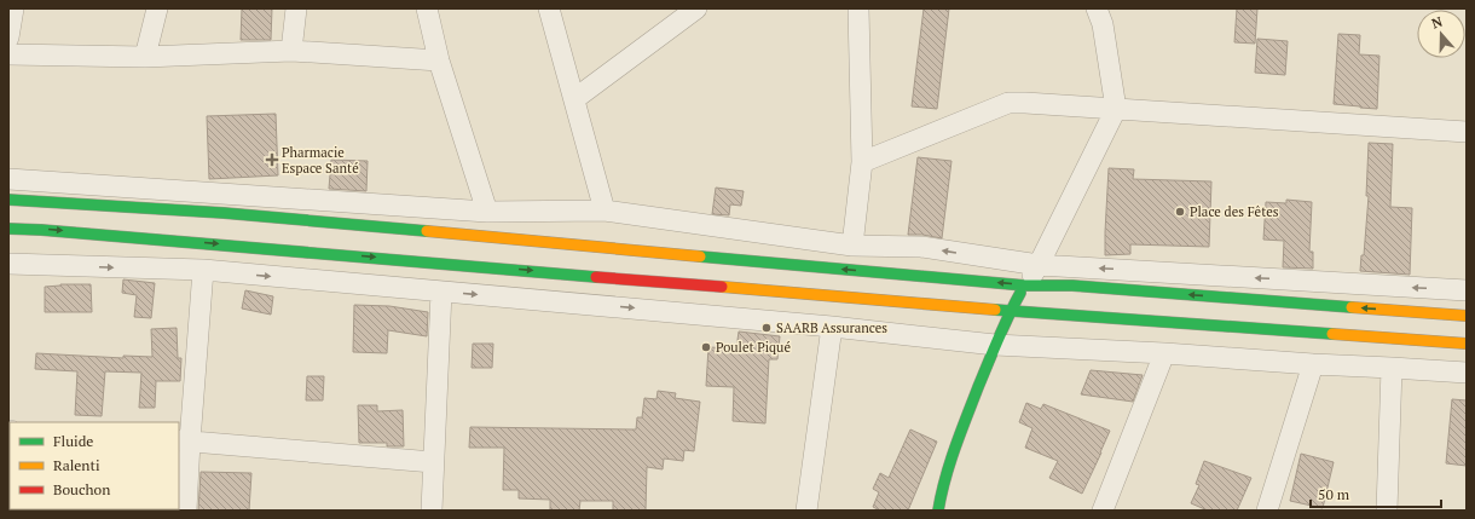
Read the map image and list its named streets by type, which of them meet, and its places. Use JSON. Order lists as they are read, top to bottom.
{
  "places": {
    "health": ["Pharmacie Espace Santé"],
    "other": ["Place des Fêtes", "SAARB Assurances", "Poulet Piqué"]
  },
  "legend": ["Fluide", "Ralenti", "Bouchon"],
  "scale_bar": "50 m",
  "north": "top"
}
